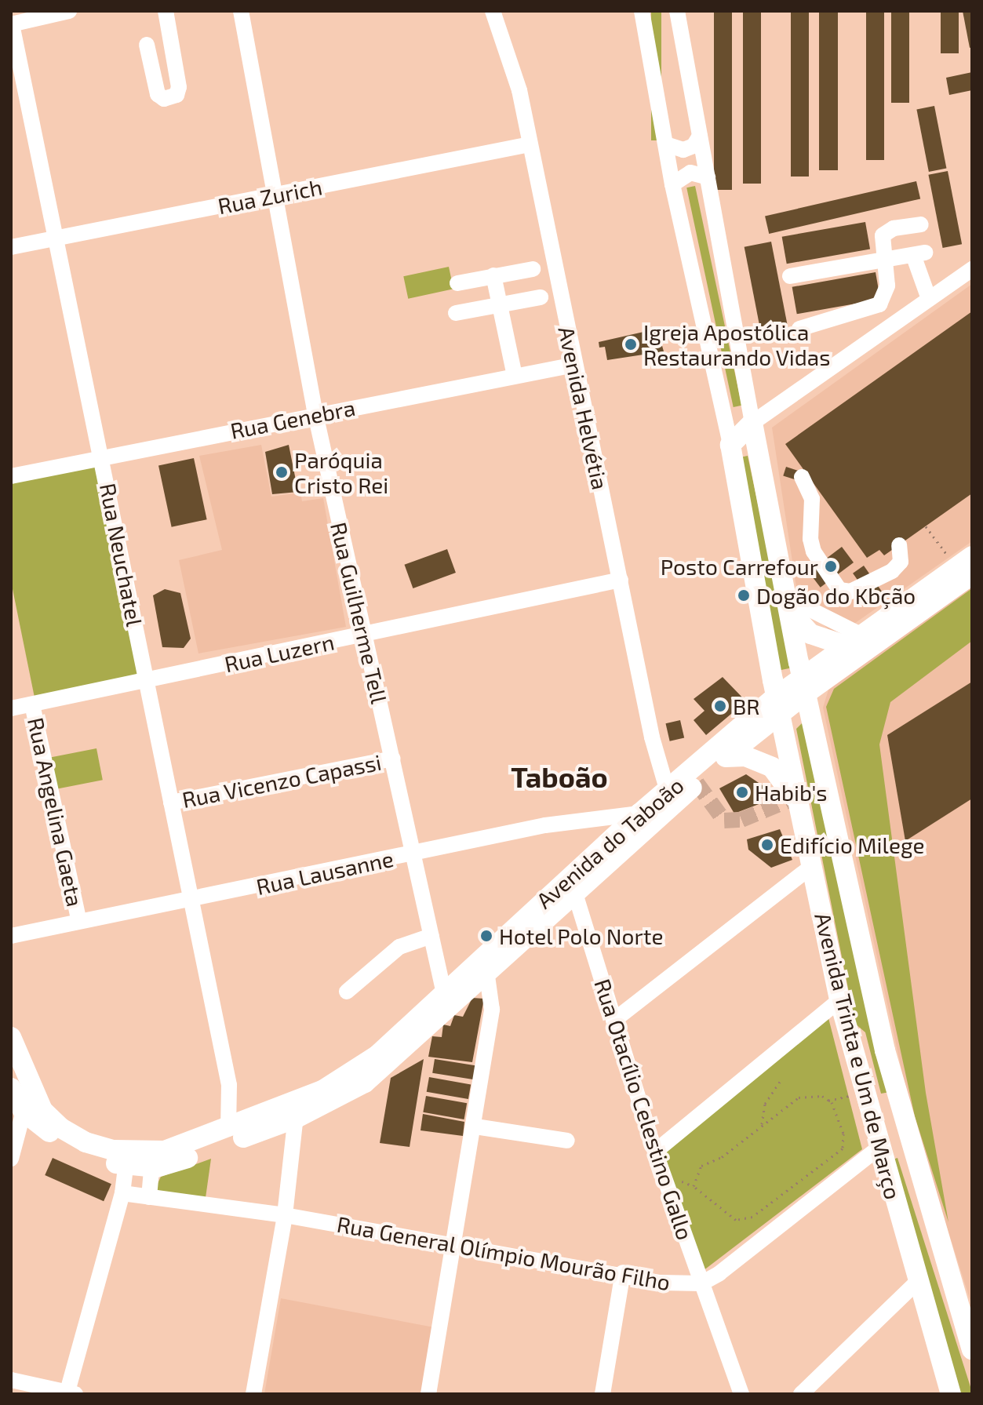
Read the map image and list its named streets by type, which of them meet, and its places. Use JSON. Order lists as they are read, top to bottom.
{
  "streets": {
    "main road": ["Avenida do Taboão", "Avenida Trinta e Um de Março"],
    "street": [
      "Rua Zurich",
      "Avenida Helvétia",
      "Rua Genebra",
      "Rua Neuchatel",
      "Rua Guilherme Tell",
      "Rua Luzern",
      "Rua Vicenzo Capassi",
      "Rua Angelina Gaeta",
      "Rua Lausanne",
      "Rua Otacílio Celestino Gallo",
      "Rua General Olímpio Mourão Filho"
    ]
  },
  "crossings": [
    ["Rua Zurich", "Avenida Helvétia"],
    ["Rua Zurich", "Rua Neuchatel"],
    ["Rua Zurich", "Rua Guilherme Tell"],
    ["Avenida Helvétia", "Rua Genebra"],
    ["Avenida Helvétia", "Rua Luzern"],
    ["Avenida Helvétia", "Avenida do Taboão"],
    ["Rua Genebra", "Rua Neuchatel"],
    ["Rua Genebra", "Rua Guilherme Tell"],
    ["Rua Neuchatel", "Rua Luzern"],
    ["Rua Neuchatel", "Rua Vicenzo Capassi"],
    ["Rua Neuchatel", "Avenida do Taboão"],
    ["Rua Neuchatel", "Rua Lausanne"],
    ["Rua Guilherme Tell", "Rua Luzern"],
    ["Rua Guilherme Tell", "Rua Vicenzo Capassi"],
    ["Rua Guilherme Tell", "Avenida do Taboão"],
    ["Rua Guilherme Tell", "Rua Lausanne"],
    ["Rua Luzern", "Rua Angelina Gaeta"],
    ["Rua Angelina Gaeta", "Rua Lausanne"],
    ["Avenida do Taboão", "Rua Lausanne"],
    ["Avenida do Taboão", "Avenida Trinta e Um de Março"],
    ["Avenida do Taboão", "Rua Otacílio Celestino Gallo"],
    ["Avenida Trinta e Um de Março", "Rua General Olímpio Mourão Filho"],
    ["Rua Otacílio Celestino Gallo", "Rua General Olímpio Mourão Filho"]
  ],
  "districts": ["Taboão"],
  "places": [
    "Igreja Apostólica Restaurando Vidas",
    "Paróquia Cristo Rei",
    "Posto Carrefour",
    "Dogão do Kbção",
    "BR",
    "Habib's",
    "Edifício Milege",
    "Hotel Polo Norte"
  ]
}
